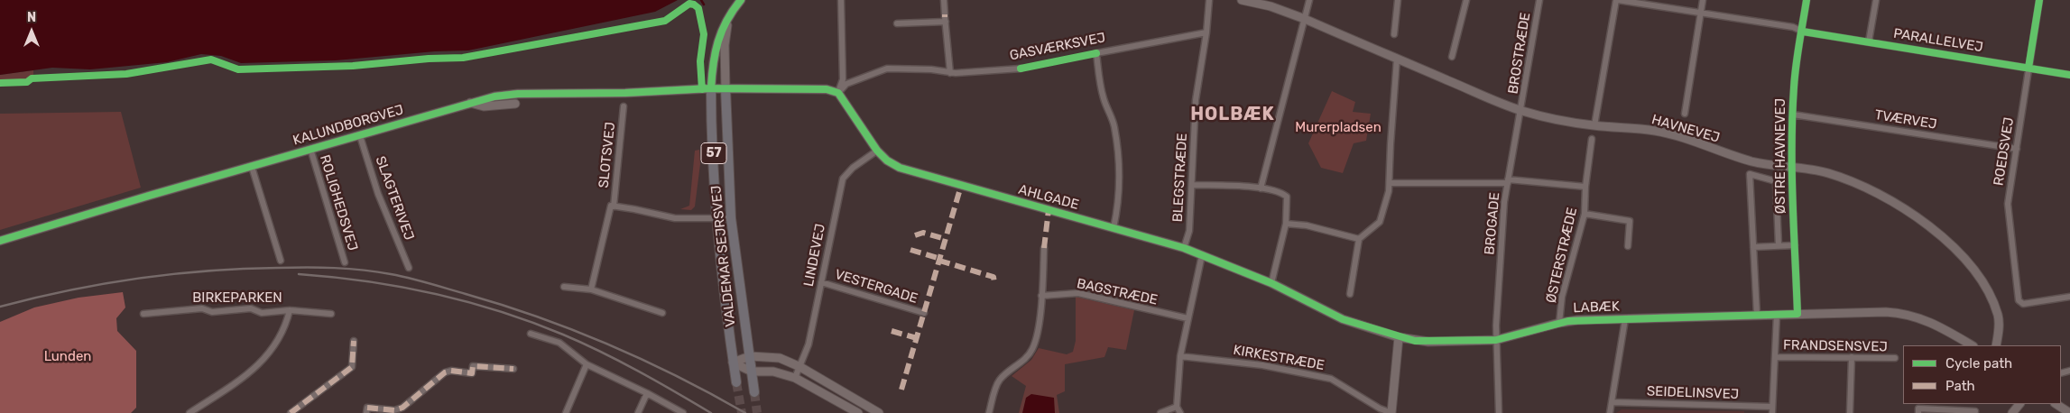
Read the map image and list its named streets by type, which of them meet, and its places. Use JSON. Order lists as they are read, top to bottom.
{
  "streets": {
    "main road": ["57", "VALDEMAR SEJRSVEJ"],
    "street": [
      "PARALLELVEJ",
      "GASVÆRKSVEJ",
      "BROSTRÆDE",
      "TVÆRVEJ",
      "KALUNDBORGVEJ",
      "HAVNEVEJ",
      "ROEDSVEJ",
      "SLOTSVEJ",
      "ØSTRE HAVNEVEJ",
      "BLEGSTRÆDE",
      "AHLGADE",
      "SLAGTERIVEJ",
      "ROLIGHEDSVEJ",
      "BROGADE",
      "LINDEVEJ",
      "ØSTERSTRÆDE",
      "VESTERGADE",
      "BAGSTRÆDE",
      "BIRKEPARKEN",
      "LABÆK",
      "FRANDSENSVEJ",
      "KIRKESTRÆDE",
      "SEIDELINSVEJ"
    ]
  },
  "crossings": [
    ["PARALLELVEJ", "ROEDSVEJ"],
    ["PARALLELVEJ", "ØSTRE HAVNEVEJ"],
    ["GASVÆRKSVEJ", "BLEGSTRÆDE"],
    ["GASVÆRKSVEJ", "AHLGADE"],
    ["BROSTRÆDE", "HAVNEVEJ"],
    ["BROSTRÆDE", "BROGADE"],
    ["TVÆRVEJ", "ROEDSVEJ"],
    ["TVÆRVEJ", "ØSTRE HAVNEVEJ"],
    ["KALUNDBORGVEJ", "SLAGTERIVEJ"],
    ["KALUNDBORGVEJ", "ROLIGHEDSVEJ"],
    ["KALUNDBORGVEJ", "VALDEMAR SEJRSVEJ"],
    ["HAVNEVEJ", "ØSTRE HAVNEVEJ"],
    ["HAVNEVEJ", "BROGADE"],
    ["ØSTRE HAVNEVEJ", "LABÆK"],
    ["BLEGSTRÆDE", "AHLGADE"],
    ["AHLGADE", "LINDEVEJ"],
    ["AHLGADE", "LABÆK"],
    ["BROGADE", "LABÆK"],
    ["LINDEVEJ", "VESTERGADE"],
    ["ØSTERSTRÆDE", "LABÆK"]
  ],
  "districts": ["HOLBÆK"],
  "parks": ["Murerpladsen", "Lunden"],
  "legend": ["Cycle path", "Path"],
  "north": "top"
}
